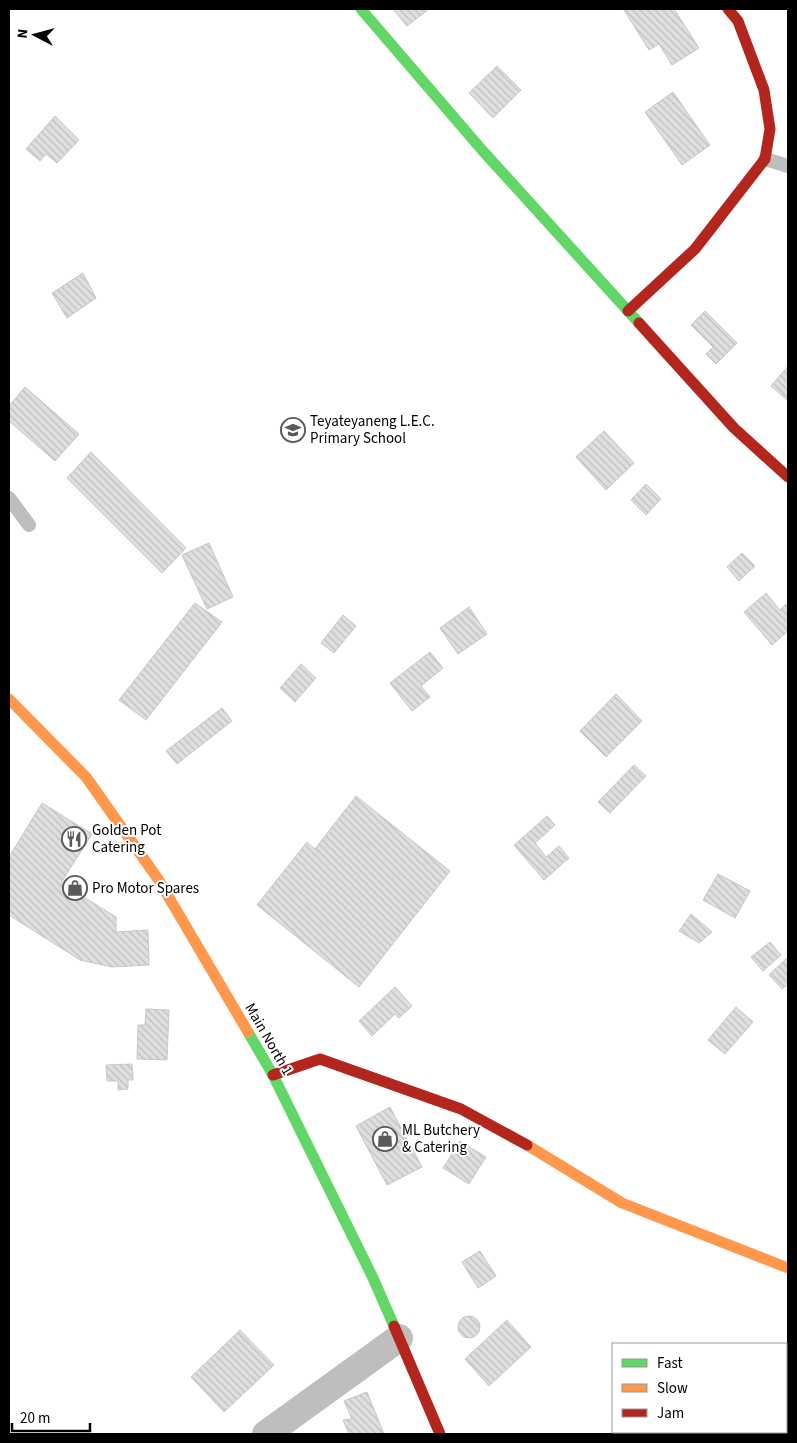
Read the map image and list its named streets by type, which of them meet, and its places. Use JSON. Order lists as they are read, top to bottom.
{
  "streets": {
    "street": ["Main North 1"]
  },
  "places": {
    "school or university": ["Teyateyaneng L.E.C. Primary School"],
    "restaurant": ["Golden Pot Catering"],
    "shop": ["Pro Motor Spares", "ML Butchery & Catering"]
  },
  "legend": ["Fast", "Slow", "Jam"],
  "scale_bar": "20 m",
  "north": "left"
}
